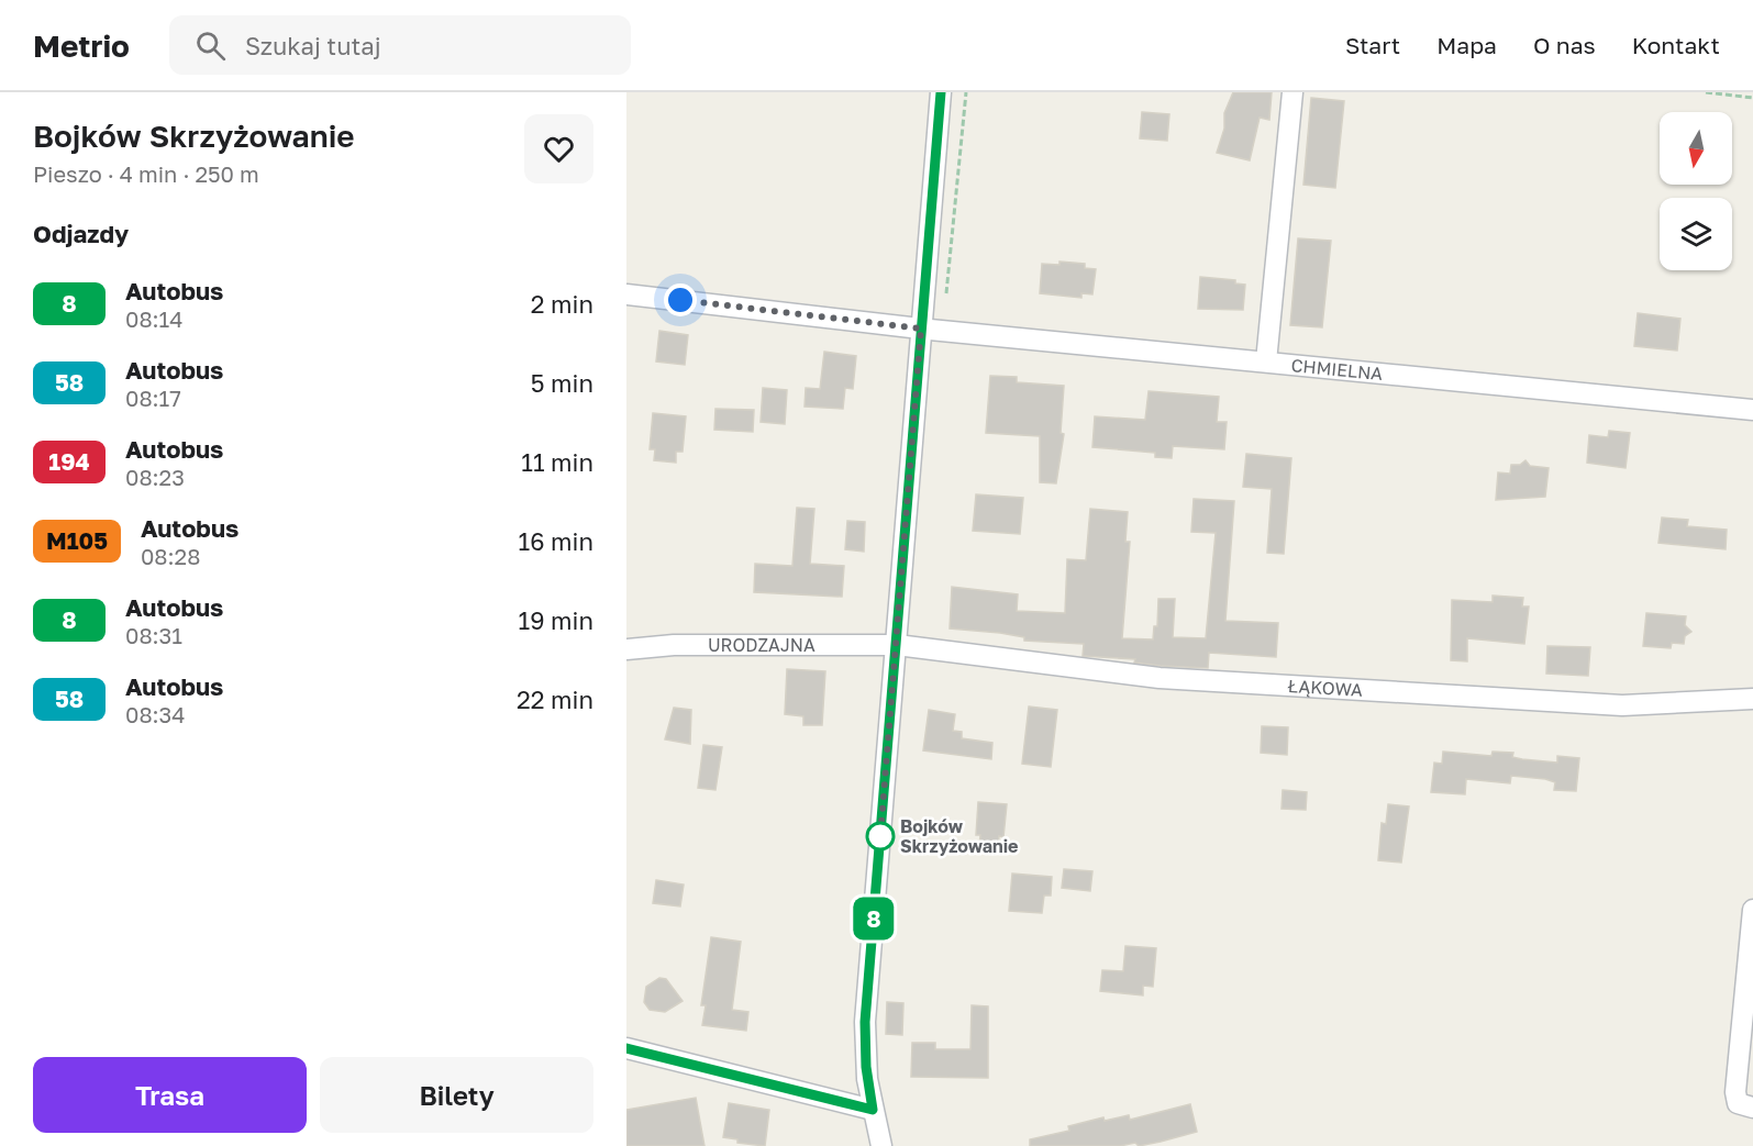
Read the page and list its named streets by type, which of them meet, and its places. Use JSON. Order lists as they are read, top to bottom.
{
  "streets": {
    "street": ["CHMIELNA", "URODZAJNA", "ŁĄKOWA"]
  },
  "crossings": [
    ["URODZAJNA", "ŁĄKOWA"]
  ],
  "places": ["Bojków Skrzyżowanie"],
  "lines": ["bus line 8"],
  "north": "bottom",
  "page": {
    "header": "Metrio",
    "search": "Szukaj tutaj",
    "nav": [
      "Start",
      "Mapa",
      "O nas",
      "Kontakt"
    ],
    "heading": [
      ["Bojków Skrzyżowanie", "Pieszo · 4 min · 250 m"],
      "Odjazdy"
    ],
    "on_map": "8",
    "list": [
      {
        "mark": "8",
        "name": "Autobus",
        "note": "08:14",
        "value": "2 min"
      },
      {
        "mark": "58",
        "name": "Autobus",
        "note": "08:17",
        "value": "5 min"
      },
      {
        "mark": "194",
        "name": "Autobus",
        "note": "08:23",
        "value": "11 min"
      },
      {
        "mark": "M105",
        "name": "Autobus",
        "note": "08:28",
        "value": "16 min"
      },
      {
        "mark": "8",
        "name": "Autobus",
        "note": "08:31",
        "value": "19 min"
      },
      {
        "mark": "58",
        "name": "Autobus",
        "note": "08:34",
        "value": "22 min"
      }
    ],
    "buttons": ["Trasa", "Bilety"]
  }
}
